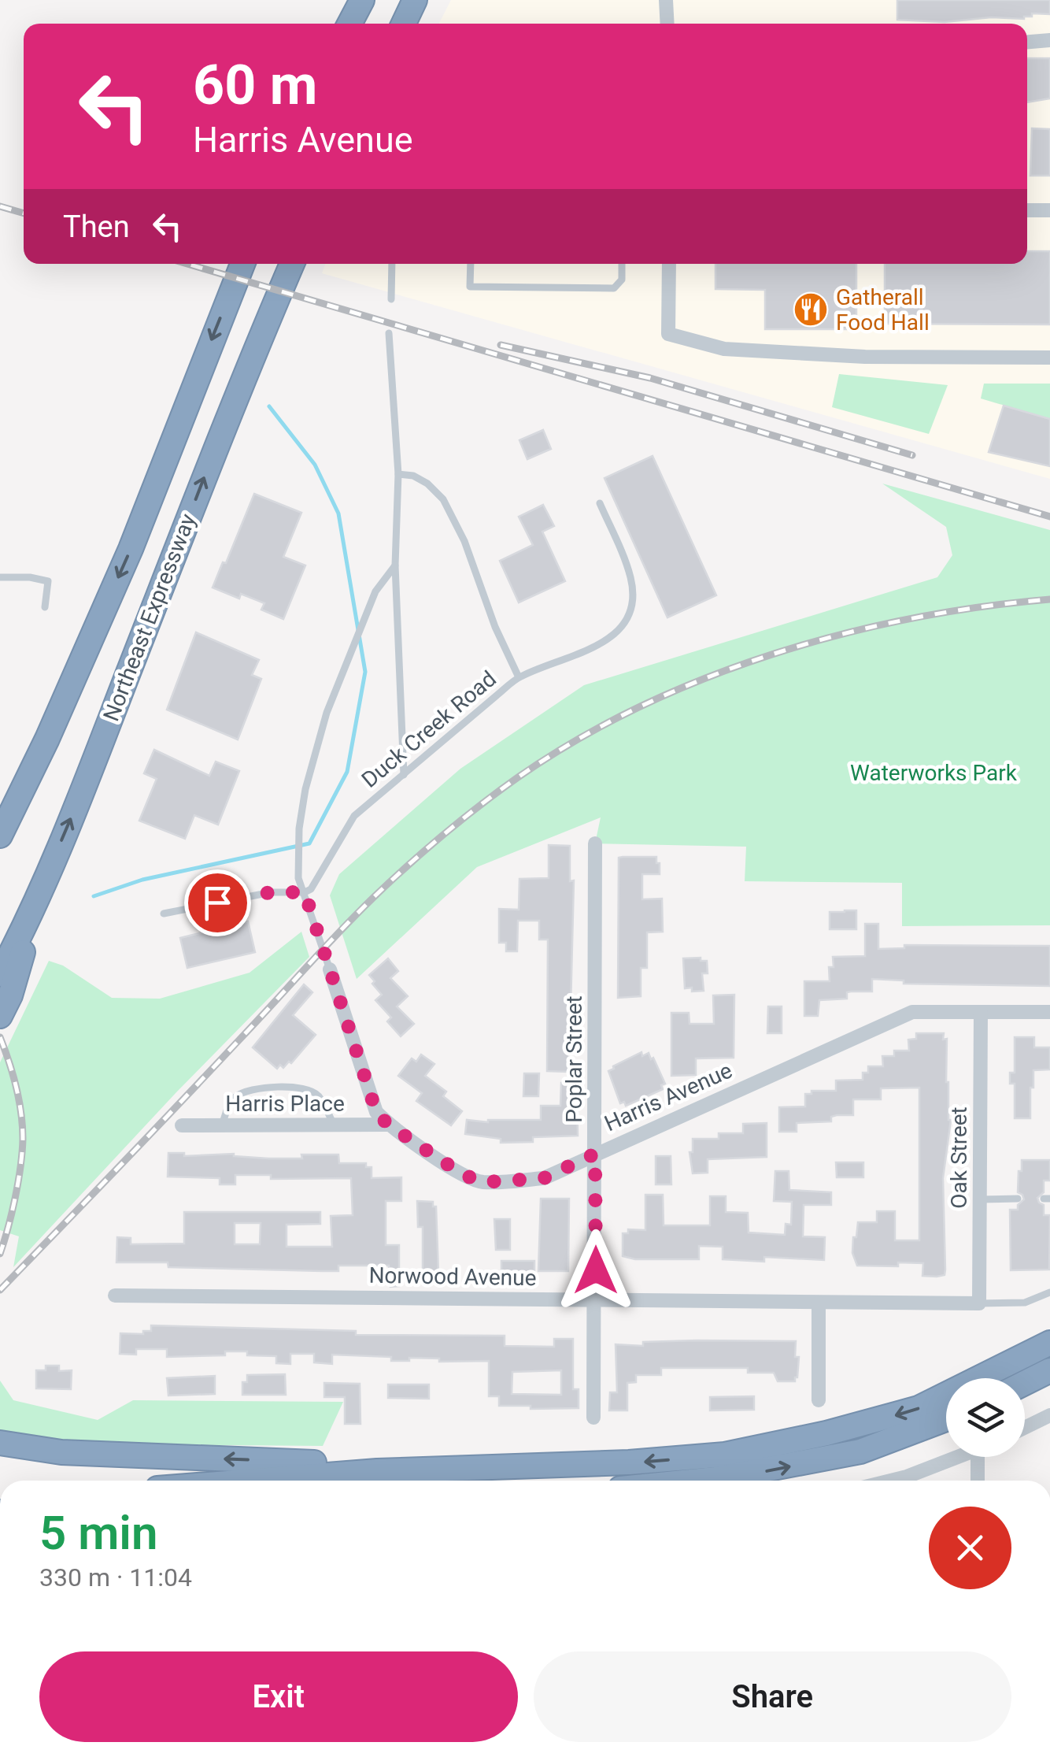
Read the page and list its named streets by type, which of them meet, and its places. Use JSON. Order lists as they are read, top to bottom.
{
  "streets": {
    "highway": ["Northeast Expressway"],
    "street": [
      "Poplar Street",
      "Harris Avenue",
      "Harris Place",
      "Oak Street",
      "Norwood Avenue"
    ],
    "lane": ["Duck Creek Road"]
  },
  "crossings": [
    ["Duck Creek Road", "Harris Avenue"],
    ["Poplar Street", "Harris Avenue"],
    ["Poplar Street", "Norwood Avenue"],
    ["Harris Avenue", "Harris Place"],
    ["Harris Avenue", "Oak Street"],
    ["Oak Street", "Norwood Avenue"]
  ],
  "parks": ["Waterworks Park"],
  "places": {
    "restaurant": ["Gatherall Food Hall"]
  },
  "page": {
    "turn": ["60 m", "Harris Avenue"],
    "then": "Then",
    "heading": ["5 min", "330 m · 11:04"],
    "buttons": ["Exit", "Share"]
  }
}
